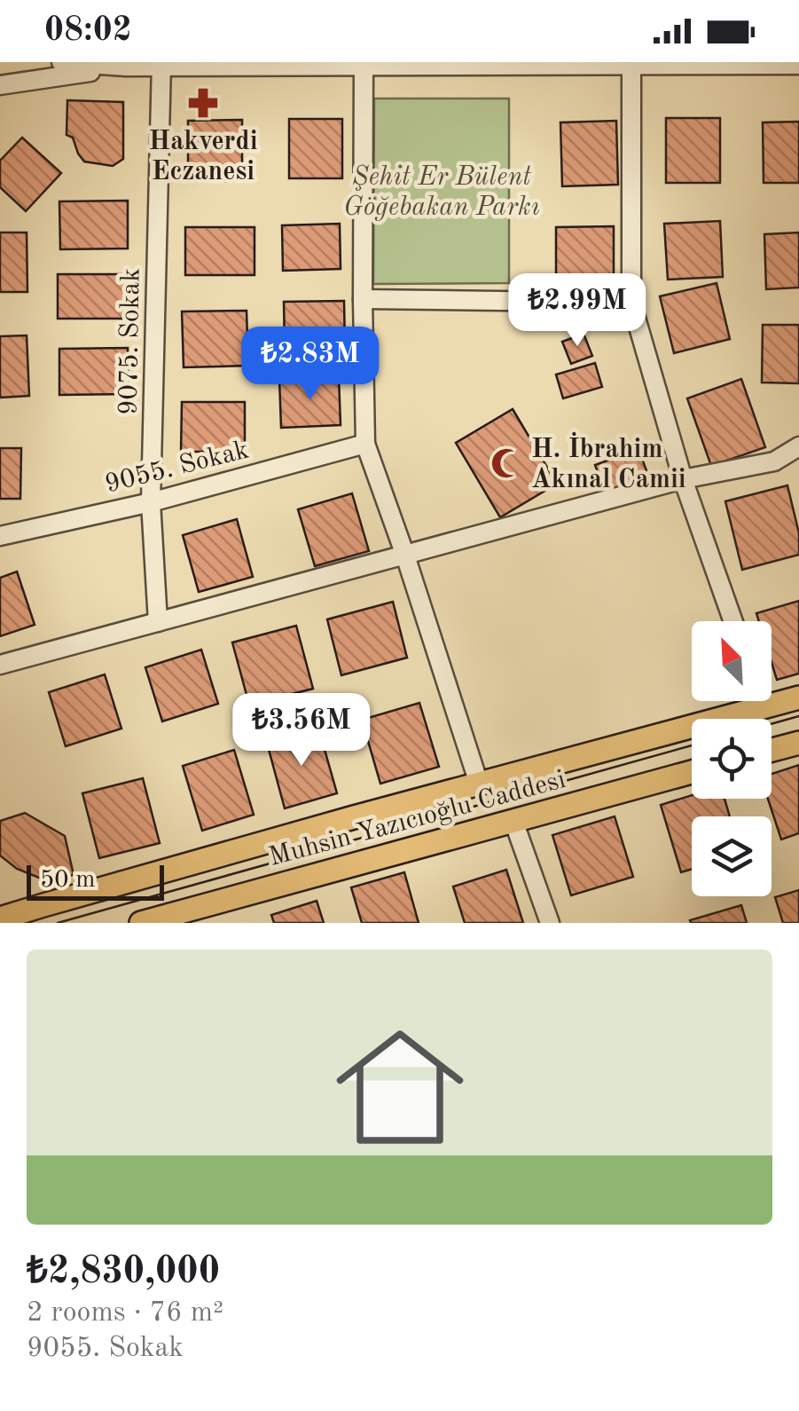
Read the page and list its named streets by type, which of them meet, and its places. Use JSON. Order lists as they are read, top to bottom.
{
  "streets": {
    "main road": ["Muhsin Yazıcıoğlu Caddesi"],
    "street": ["9075. Sokak", "9055. Sokak"]
  },
  "crossings": [
    ["9075. Sokak", "9055. Sokak"]
  ],
  "parks": ["Şehit Er Bülent Göğebakan Parkı"],
  "places": {
    "pharmacy": ["Hakverdi Eczanesi"],
    "mosque": ["H. İbrahim Akınal Camii"]
  },
  "scale_bar": "50 m",
  "north": "top left",
  "page": {
    "status": "08:02",
    "price": ["₺2.99M", "₺2.83M", "₺3.56M"],
    "scale": "50 m",
    "list": [
      {
        "name": "₺2,830,000",
        "note": "2 rooms · 76 m² · 9055. Sokak"
      }
    ]
  }
}
